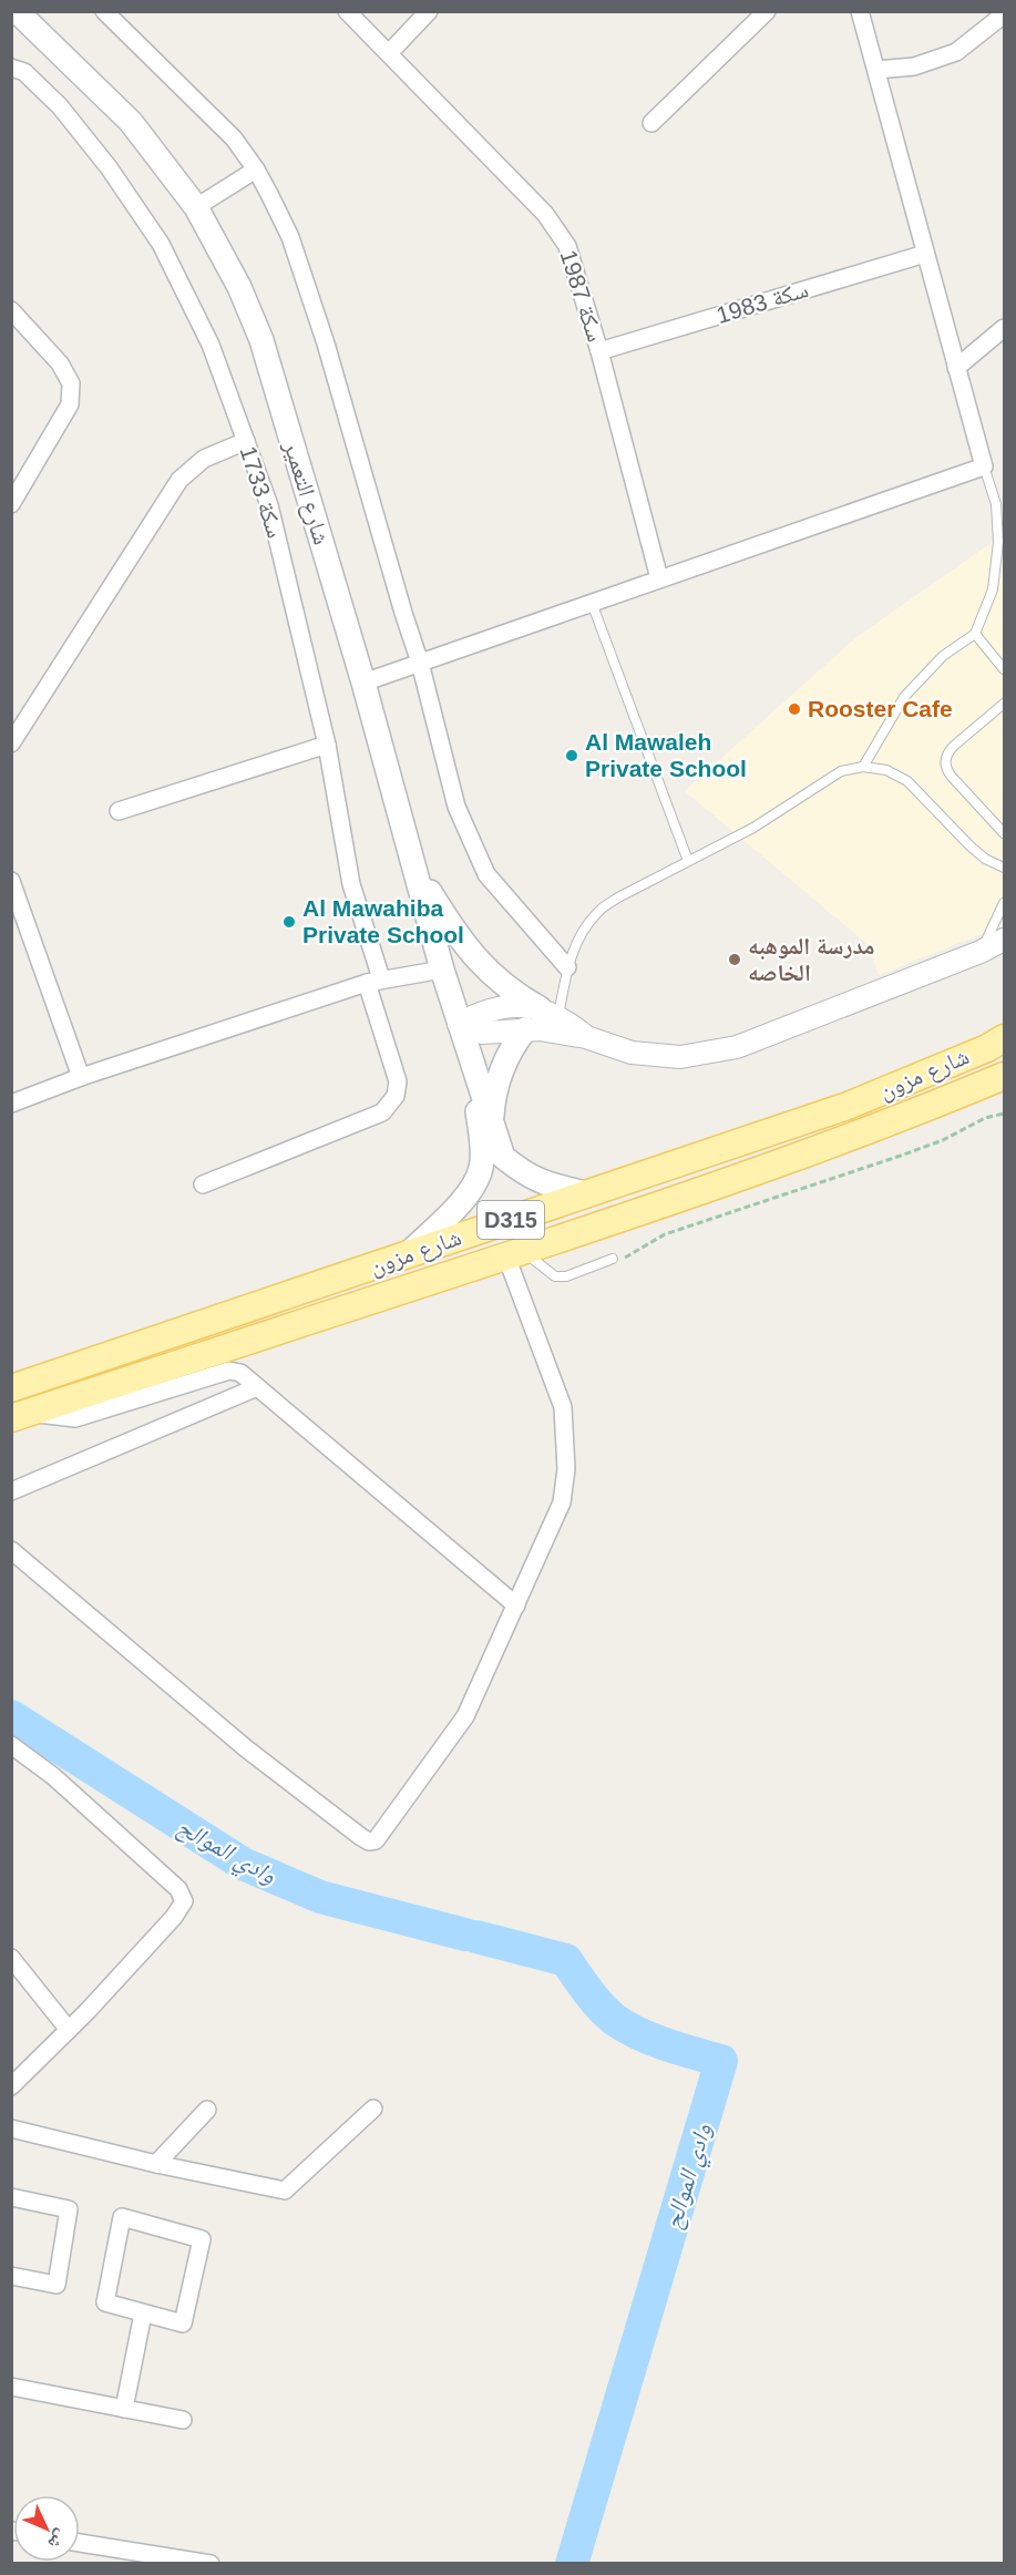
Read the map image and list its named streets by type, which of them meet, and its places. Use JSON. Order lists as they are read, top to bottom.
{
  "streets": {
    "main road": ["شارع التعمير", "شارع مزون", "D315"],
    "street": ["سكة 1987", "سكة 1983", "سكة 1733"]
  },
  "crossings": [
    ["سكة 1987", "سكة 1983"],
    ["شارع التعمير", "شارع مزون"]
  ],
  "water": ["وادي الموالح"],
  "places": [
    "Rooster Cafe",
    "Al Mawaleh Private School",
    "Al Mawahiba Private School",
    "مدرسة الموهبه الخاصه"
  ],
  "north": "bottom right"
}
